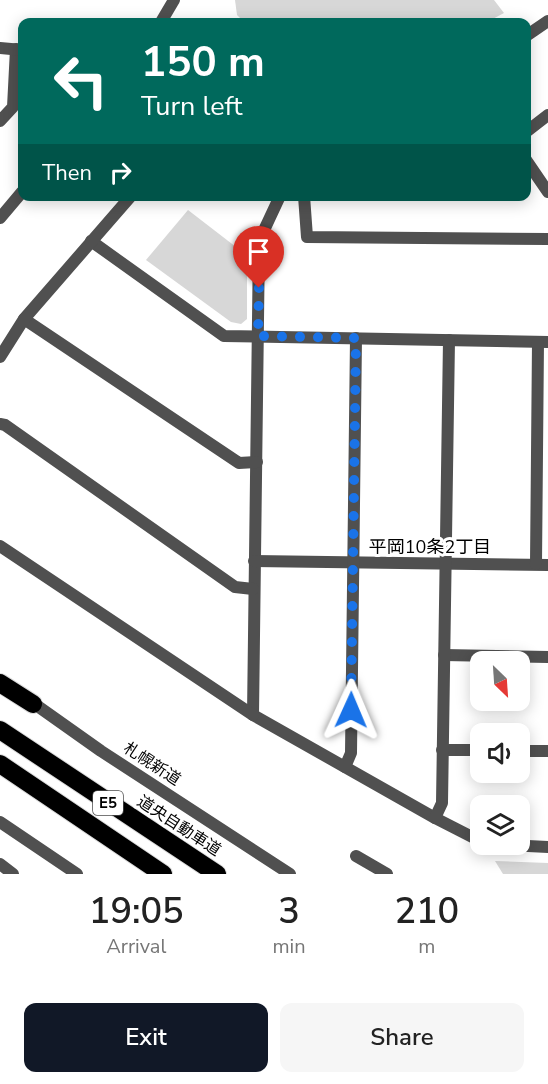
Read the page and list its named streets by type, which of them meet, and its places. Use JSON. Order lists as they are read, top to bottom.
{
  "streets": {
    "highway": ["E5", "道央自動車道"],
    "street": ["札幌新道"]
  },
  "districts": ["平岡10条2丁目"],
  "north": "bottom right",
  "page": {
    "turn": ["150 m", "Turn left"],
    "then": "Then",
    "eta": [
      "19:05",
      "Arrival",
      "3",
      "min",
      "210",
      "m"
    ],
    "buttons": ["Exit", "Share"]
  }
}
